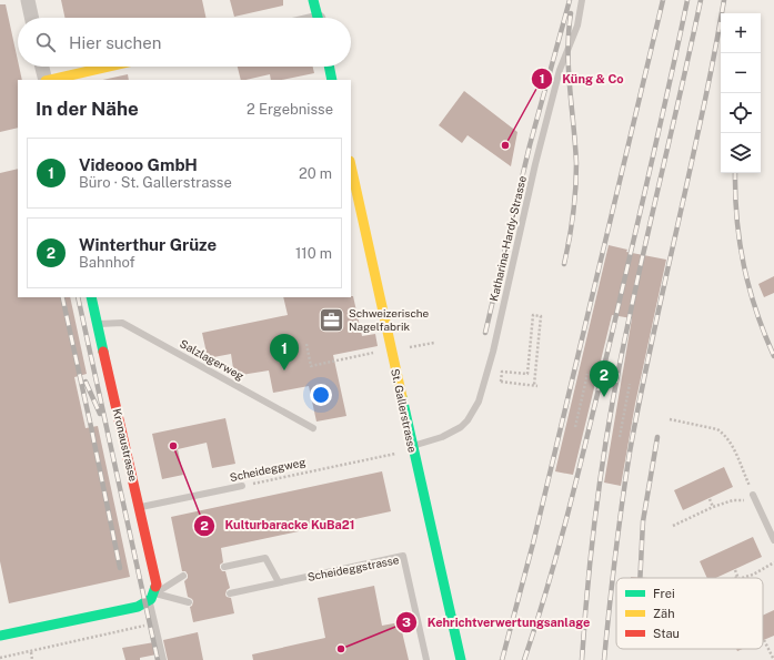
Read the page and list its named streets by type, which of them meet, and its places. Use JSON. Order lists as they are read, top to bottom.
{
  "streets": {
    "street": ["St. Gallerstrasse", "Kronaustrasse"],
    "lane": [
      "Katharina-Hardy-Strasse",
      "Salzlagerweg",
      "Scheideggweg",
      "Scheideggstrasse"
    ]
  },
  "crossings": [
    ["Katharina-Hardy-Strasse", "St. Gallerstrasse"],
    ["Salzlagerweg", "Kronaustrasse"],
    ["Kronaustrasse", "Scheideggweg"]
  ],
  "places": {
    "other": ["Küng & Co", "Kulturbaracke KuBa21", "Kehrichtverwertungsanlage"],
    "office": ["Schweizerische Nagelfabrik"]
  },
  "legend": ["Frei", "Zäh", "Stau"],
  "page": {
    "map_buttons": ["+", "−"],
    "search": "Hier suchen",
    "heading": ["In der Nähe", "2 Ergebnisse"],
    "list": [
      {
        "mark": "1",
        "name": "Videooo GmbH",
        "note": "Büro · St. Gallerstrasse",
        "value": "20 m"
      },
      {
        "mark": "2",
        "name": "Winterthur Grüze",
        "note": "Bahnhof",
        "value": "110 m"
      }
    ],
    "pins": ["1", "2"]
  }
}
